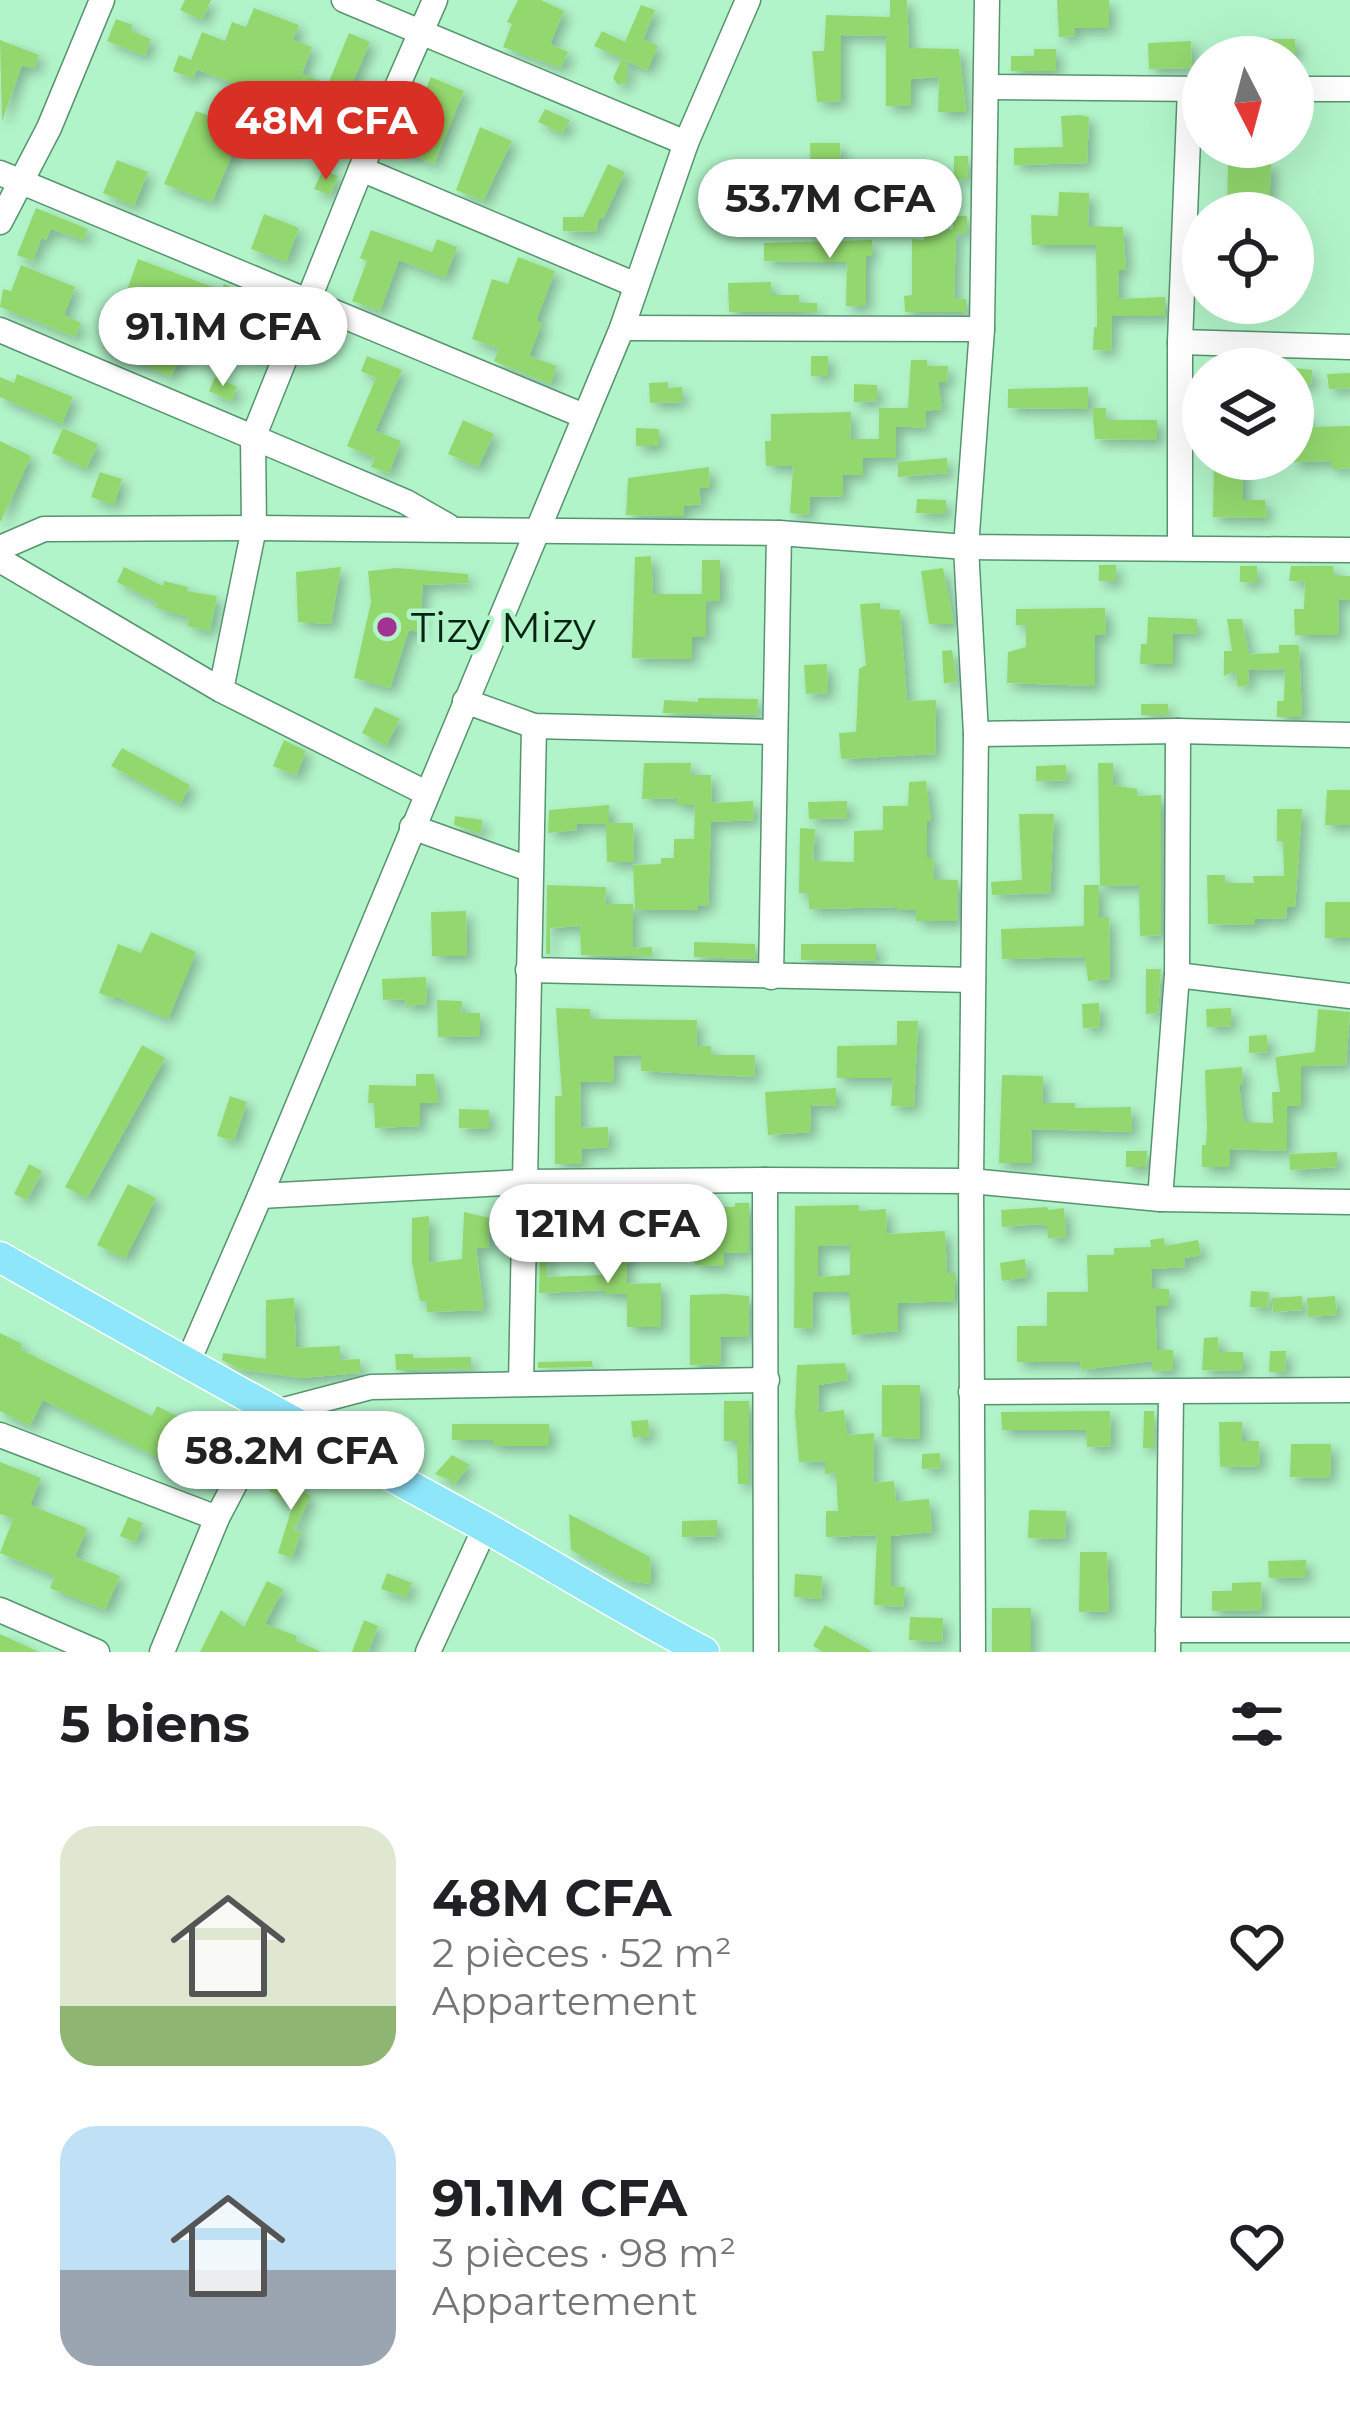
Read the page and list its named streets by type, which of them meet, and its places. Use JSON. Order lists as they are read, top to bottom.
{
  "places": ["Tizy Mizy"],
  "north": "bottom",
  "page": {
    "price": [
      "48M CFA",
      "53.7M CFA",
      "91.1M CFA",
      "121M CFA",
      "58.2M CFA"
    ],
    "heading": "5 biens",
    "list": [
      {
        "name": "48M CFA",
        "note": "2 pièces · 52 m² · Appartement"
      },
      {
        "name": "91.1M CFA",
        "note": "3 pièces · 98 m² · Appartement"
      }
    ]
  }
}
